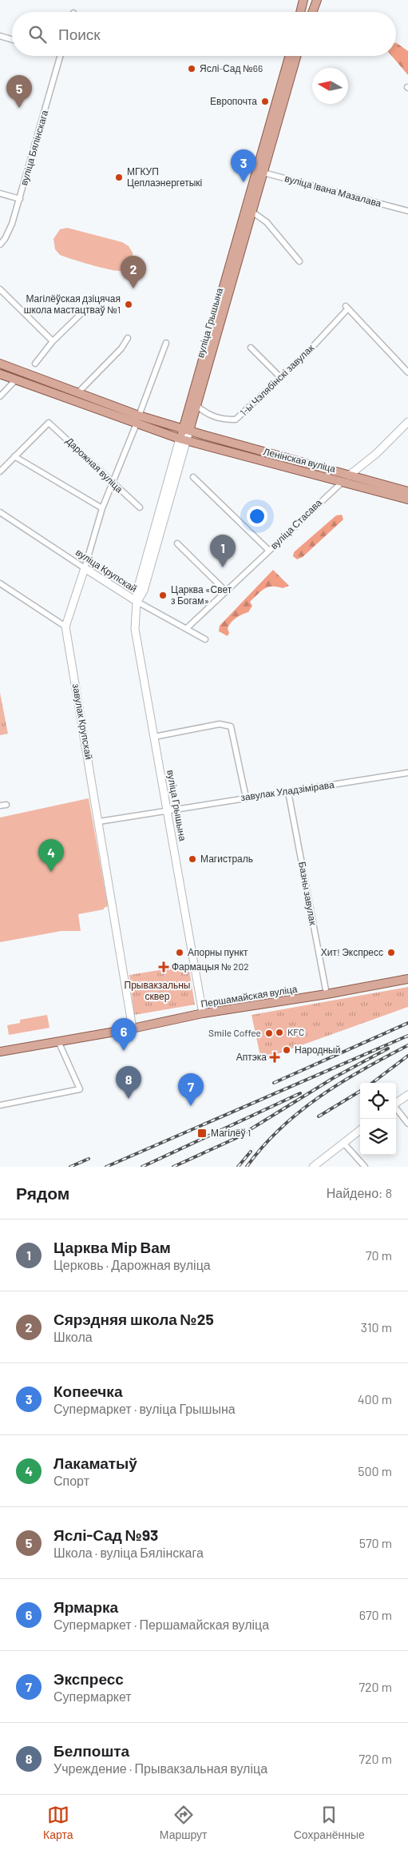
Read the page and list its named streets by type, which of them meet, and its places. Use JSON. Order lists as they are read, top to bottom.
{
  "streets": {
    "main road": [
      "вуліца Грышына",
      "Ленінская вуліца",
      "вуліца Стасава",
      "вуліца Крупскай",
      "завулак Крупскай",
      "Першамайская вуліца"
    ],
    "street": [
      "вуліца Бялінскага",
      "вуліца Iвана Мазалава",
      "1-ы Чэлябінскі завулак",
      "Дарожная вуліца",
      "завулак Уладзімірава",
      "Базны завулак"
    ]
  },
  "crossings": [
    ["вуліца Iвана Мазалава", "вуліца Грышына"],
    ["вуліца Грышына", "1-ы Чэлябінскі завулак"],
    ["вуліца Грышына", "Ленінская вуліца"],
    ["вуліца Грышына", "вуліца Крупскай"],
    ["вуліца Грышына", "завулак Уладзімірава"],
    ["вуліца Грышына", "Першамайская вуліца"],
    ["Ленінская вуліца", "вуліца Стасава"],
    ["Дарожная вуліца", "завулак Крупскай"],
    ["вуліца Стасава", "вуліца Крупскай"],
    ["вуліца Крупскай", "завулак Крупскай"],
    ["завулак Крупскай", "завулак Уладзімірава"],
    ["завулак Крупскай", "Першамайская вуліца"],
    ["завулак Уладзімірава", "Базны завулак"],
    ["Базны завулак", "Першамайская вуліца"]
  ],
  "parks": ["Прывакзальны сквер"],
  "places": {
    "other": [
      "Яслі-Сад №66",
      "Европочта",
      "МГКУП Цеплаэнергетыкі",
      "Магілёўская дзіцячая школа мастацтваў №1",
      "Царква «Свет з Богам»",
      "Магистраль",
      "Апорны пункт",
      "Хит! Экспресс",
      "KFC",
      "Smile Coffee",
      "Народный"
    ],
    "health": ["Фармацыя № 202", "Аптэка"],
    "transit": ["Магілёў 1"]
  },
  "north": "left",
  "page": {
    "search": "Поиск",
    "pins": [
      "5",
      "3",
      "2",
      "1",
      "4",
      "6",
      "8",
      "7"
    ],
    "heading": ["Рядом", "Найдено: 8"],
    "list": [
      {
        "mark": "1",
        "name": "Царква Мір Вам",
        "note": "Церковь · Дарожная вуліца",
        "value": "70 m"
      },
      {
        "mark": "2",
        "name": "Сярэдняя школа №25",
        "note": "Школа",
        "value": "310 m"
      },
      {
        "mark": "3",
        "name": "Копеечка",
        "note": "Супермаркет · вуліца Грышына",
        "value": "400 m"
      },
      {
        "mark": "4",
        "name": "Лакаматыў",
        "note": "Спорт",
        "value": "500 m"
      },
      {
        "mark": "5",
        "name": "Яслі-Сад №93",
        "note": "Школа · вуліца Бялінскага",
        "value": "570 m"
      },
      {
        "mark": "6",
        "name": "Ярмарка",
        "note": "Супермаркет · Першамайская вуліца",
        "value": "670 m"
      },
      {
        "mark": "7",
        "name": "Экспресс",
        "note": "Супермаркет",
        "value": "720 m"
      },
      {
        "mark": "8",
        "name": "Белпошта",
        "note": "Учреждение · Прывакзальная вуліца",
        "value": "720 m"
      }
    ],
    "nav": ["Карта", "Маршрут", "Сохранённые"]
  }
}
